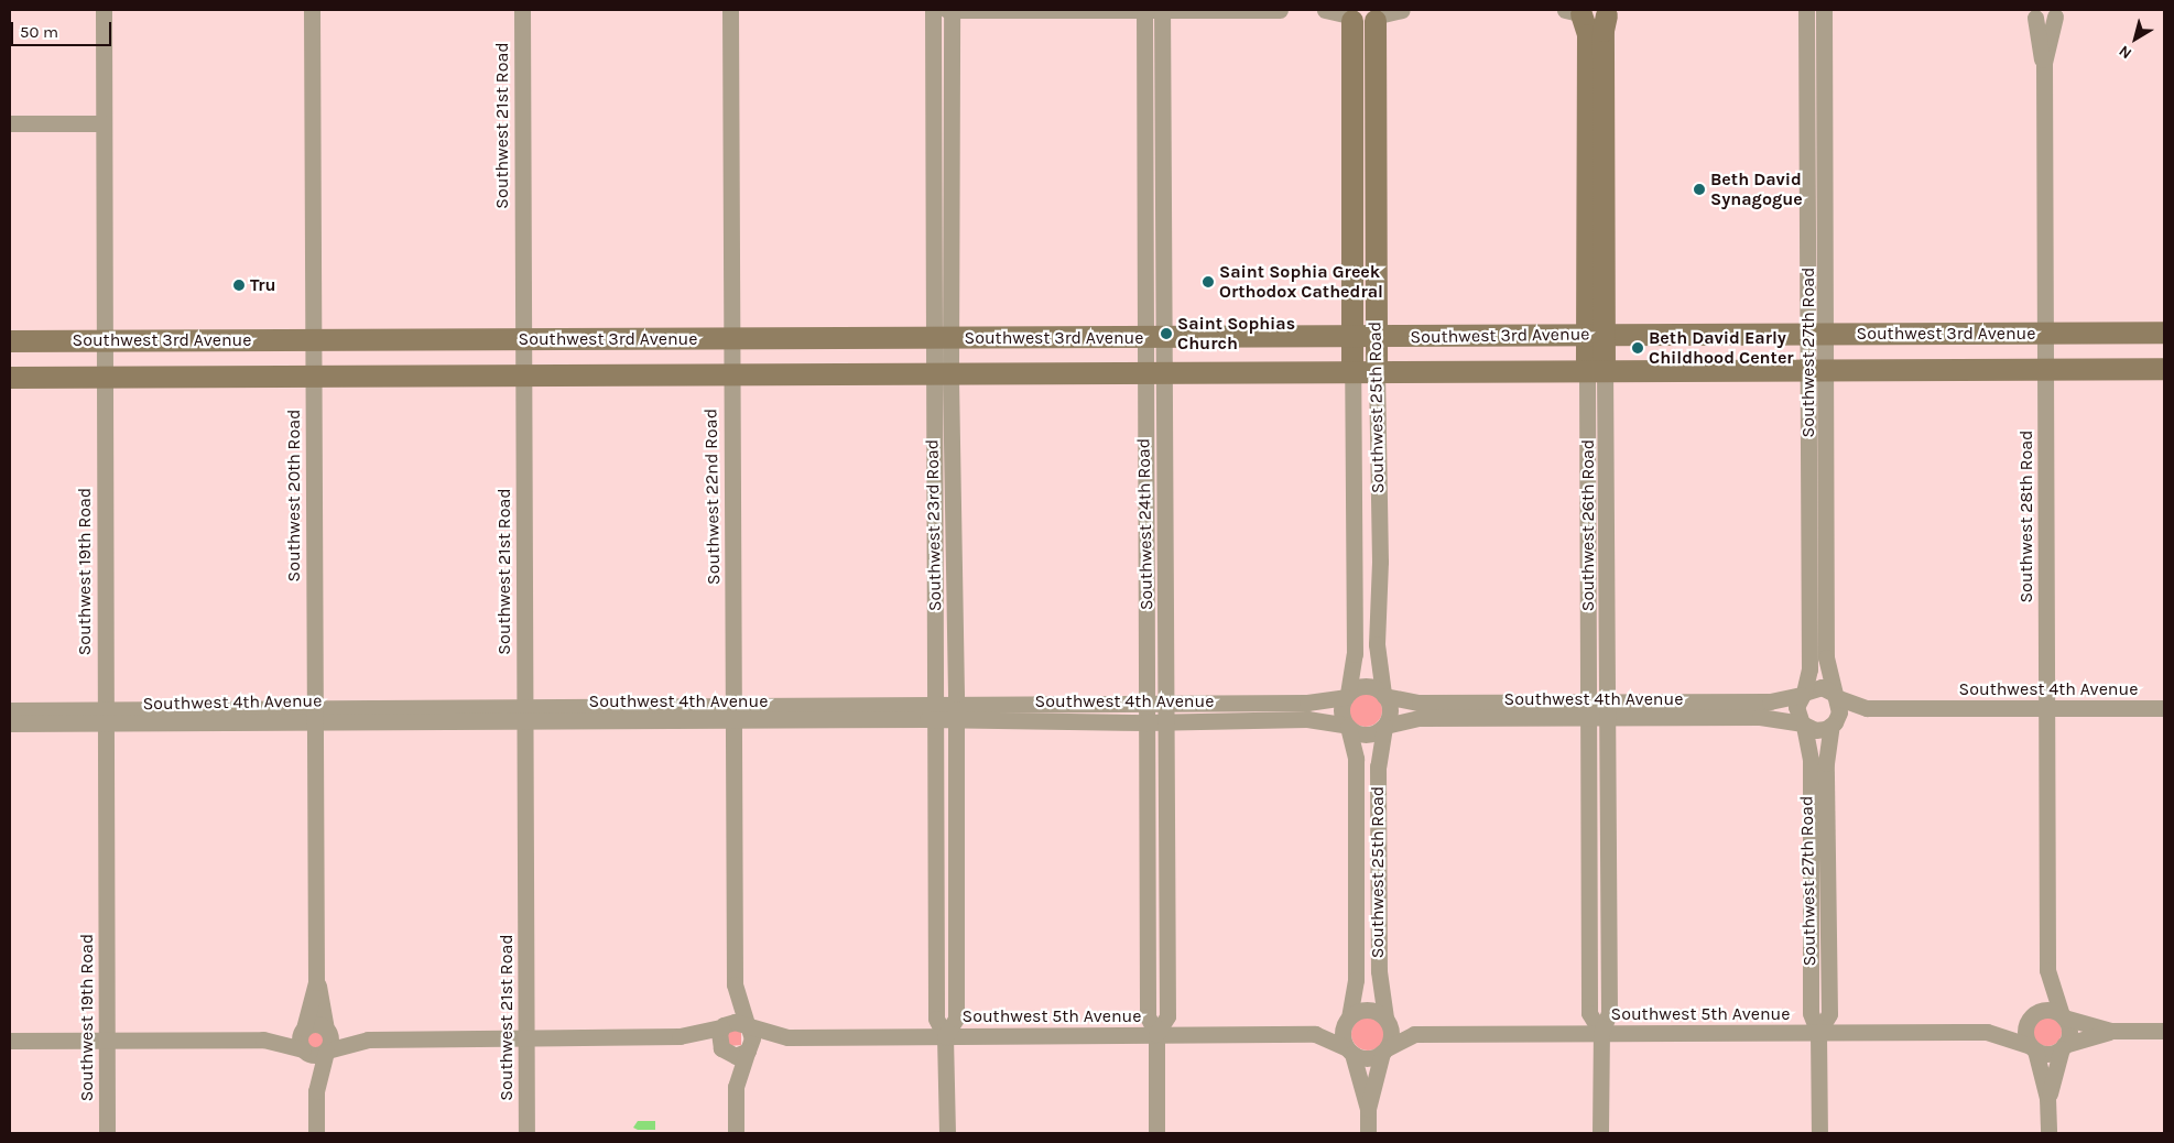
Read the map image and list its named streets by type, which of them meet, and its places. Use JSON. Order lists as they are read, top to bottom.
{
  "streets": {
    "main road": ["Southwest 3rd Avenue", "Southwest 25th Road", "Southwest 26th Road"],
    "street": [
      "Southwest 21st Road",
      "Southwest 27th Road",
      "Southwest 20th Road",
      "Southwest 22nd Road",
      "Southwest 28th Road",
      "Southwest 24th Road",
      "Southwest 23rd Road",
      "Southwest 19th Road",
      "Southwest 4th Avenue",
      "Southwest 5th Avenue"
    ]
  },
  "crossings": [
    ["Southwest 21st Road", "Southwest 3rd Avenue"],
    ["Southwest 21st Road", "Southwest 4th Avenue"],
    ["Southwest 3rd Avenue", "Southwest 27th Road"],
    ["Southwest 3rd Avenue", "Southwest 25th Road"],
    ["Southwest 3rd Avenue", "Southwest 20th Road"],
    ["Southwest 3rd Avenue", "Southwest 22nd Road"],
    ["Southwest 3rd Avenue", "Southwest 28th Road"],
    ["Southwest 3rd Avenue", "Southwest 24th Road"],
    ["Southwest 3rd Avenue", "Southwest 23rd Road"],
    ["Southwest 3rd Avenue", "Southwest 26th Road"],
    ["Southwest 3rd Avenue", "Southwest 19th Road"],
    ["Southwest 27th Road", "Southwest 4th Avenue"],
    ["Southwest 27th Road", "Southwest 5th Avenue"],
    ["Southwest 25th Road", "Southwest 4th Avenue"],
    ["Southwest 25th Road", "Southwest 5th Avenue"],
    ["Southwest 20th Road", "Southwest 4th Avenue"],
    ["Southwest 22nd Road", "Southwest 4th Avenue"],
    ["Southwest 22nd Road", "Southwest 5th Avenue"],
    ["Southwest 28th Road", "Southwest 4th Avenue"],
    ["Southwest 28th Road", "Southwest 5th Avenue"],
    ["Southwest 24th Road", "Southwest 4th Avenue"],
    ["Southwest 24th Road", "Southwest 5th Avenue"],
    ["Southwest 23rd Road", "Southwest 4th Avenue"],
    ["Southwest 23rd Road", "Southwest 5th Avenue"],
    ["Southwest 26th Road", "Southwest 4th Avenue"],
    ["Southwest 26th Road", "Southwest 5th Avenue"],
    ["Southwest 19th Road", "Southwest 4th Avenue"]
  ],
  "places": [
    "Beth David Synagogue",
    "Saint Sophia Greek Orthodox Cathedral",
    "Tru",
    "Saint Sophias Church",
    "Beth David Early Childhood Center"
  ],
  "scale_bar": "50 m",
  "north": "bottom left"
}
